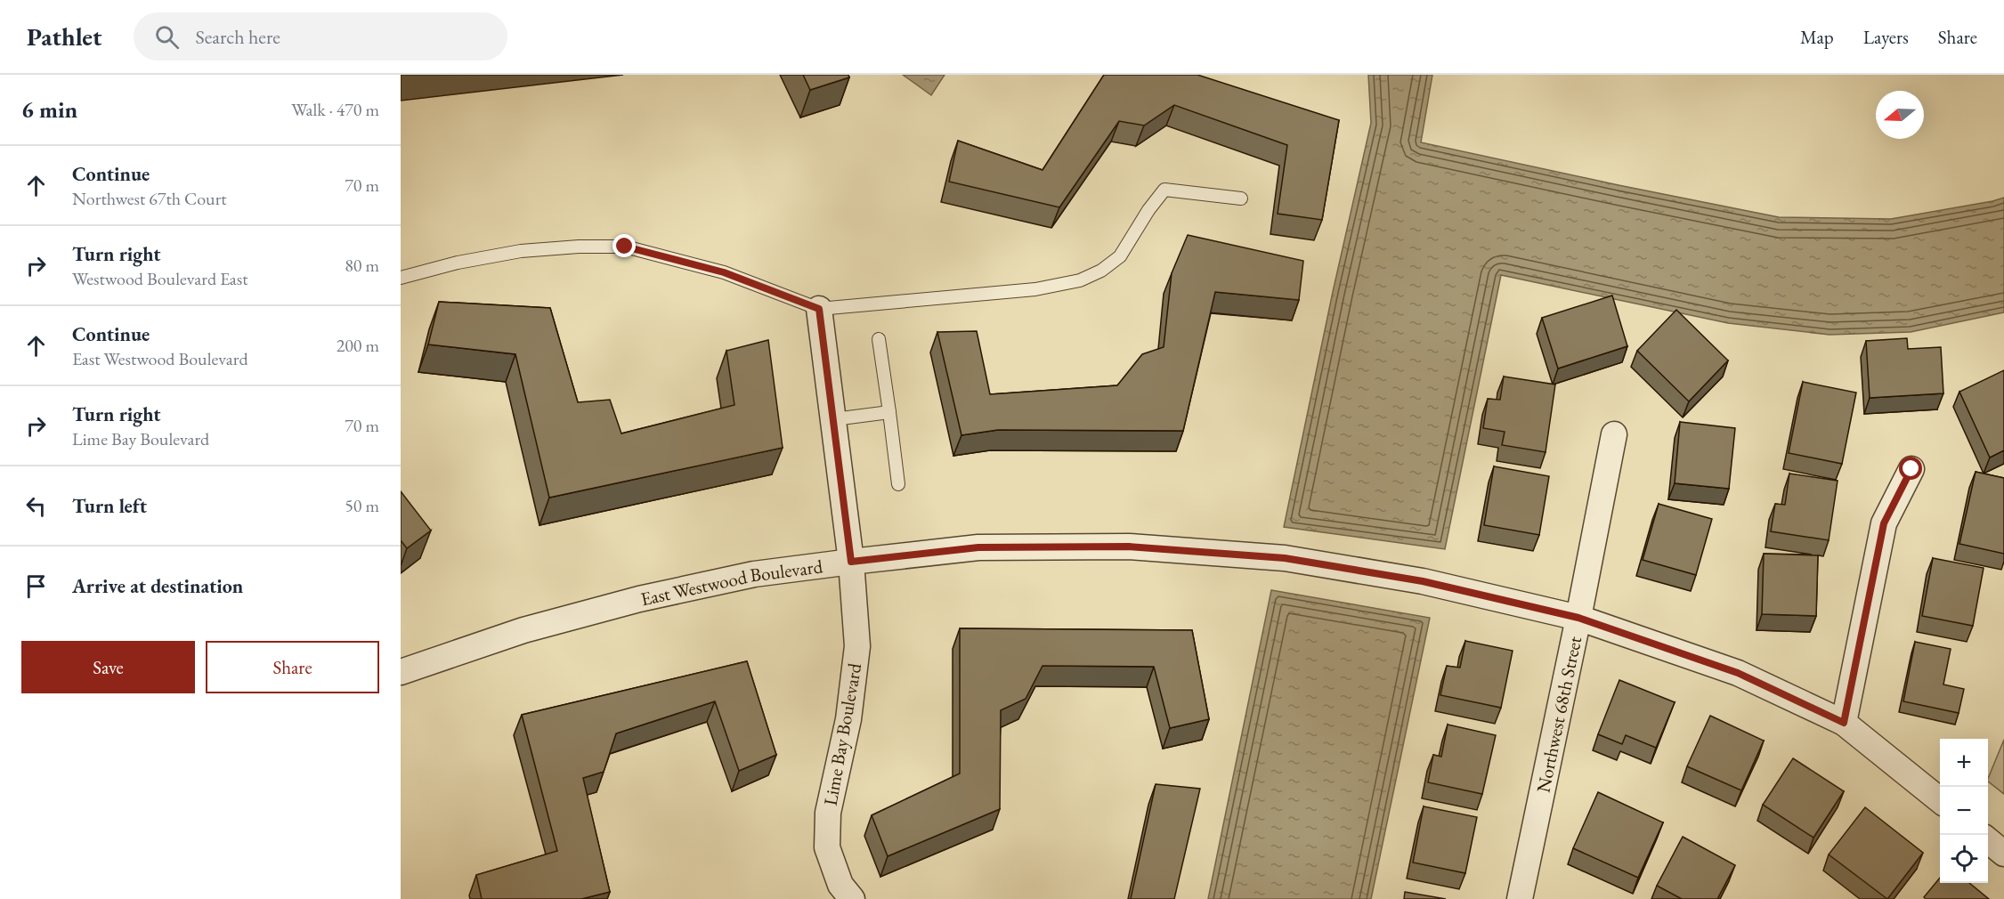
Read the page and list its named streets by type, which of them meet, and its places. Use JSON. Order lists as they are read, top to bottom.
{
  "streets": {
    "street": ["East Westwood Boulevard", "Northwest 68th Street", "Lime Bay Boulevard"]
  },
  "crossings": [
    ["East Westwood Boulevard", "Northwest 68th Street"],
    ["East Westwood Boulevard", "Lime Bay Boulevard"]
  ],
  "north": "left",
  "page": {
    "header": "Pathlet",
    "search": "Search here",
    "nav": ["Map", "Layers", "Share"],
    "heading": ["6 min", "Walk · 470 m"],
    "list": [
      ["Continue", "Northwest 67th Court", "70 m"],
      ["Turn right", "Westwood Boulevard East", "80 m"],
      ["Continue", "East Westwood Boulevard", "200 m"],
      ["Turn right", "Lime Bay Boulevard", "70 m"],
      ["Turn left", "50 m"],
      "Arrive at destination"
    ],
    "buttons": ["Save", "Share"],
    "map_buttons": ["+", "−"]
  }
}
